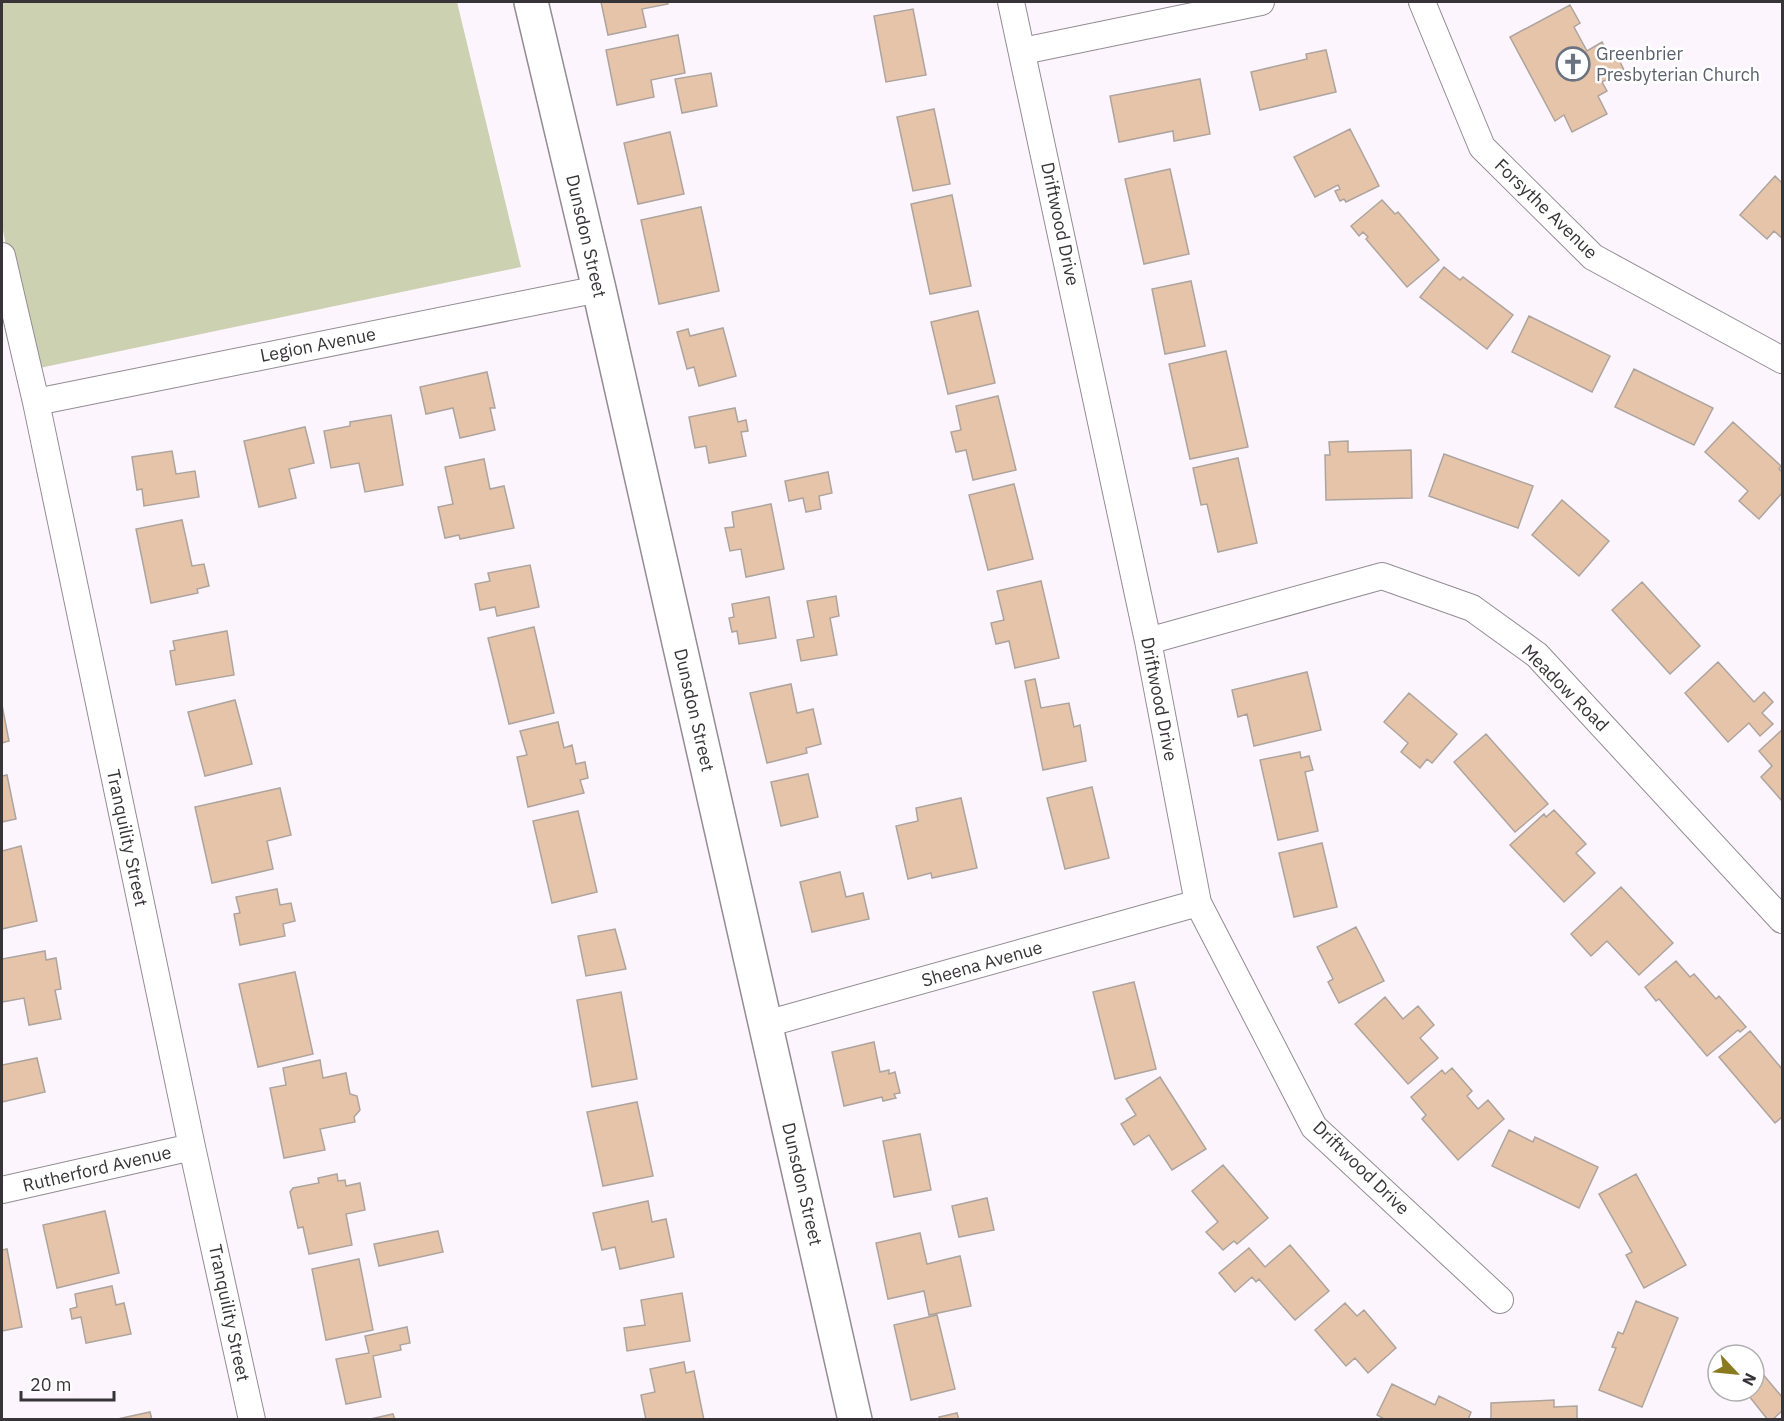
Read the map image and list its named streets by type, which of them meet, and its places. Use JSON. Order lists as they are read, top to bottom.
{
  "streets": {
    "main road": ["Dunsdon Street"],
    "street": [
      "Forsythe Avenue",
      "Driftwood Drive",
      "Legion Avenue",
      "Meadow Road",
      "Tranquility Street",
      "Sheena Avenue",
      "Rutherford Avenue"
    ]
  },
  "crossings": [
    ["Driftwood Drive", "Meadow Road"],
    ["Driftwood Drive", "Sheena Avenue"],
    ["Dunsdon Street", "Legion Avenue"],
    ["Dunsdon Street", "Sheena Avenue"],
    ["Legion Avenue", "Tranquility Street"],
    ["Tranquility Street", "Rutherford Avenue"]
  ],
  "places": {
    "church": ["Greenbrier Presbyterian Church"]
  },
  "scale_bar": "20 m",
  "north": "bottom right"
}
